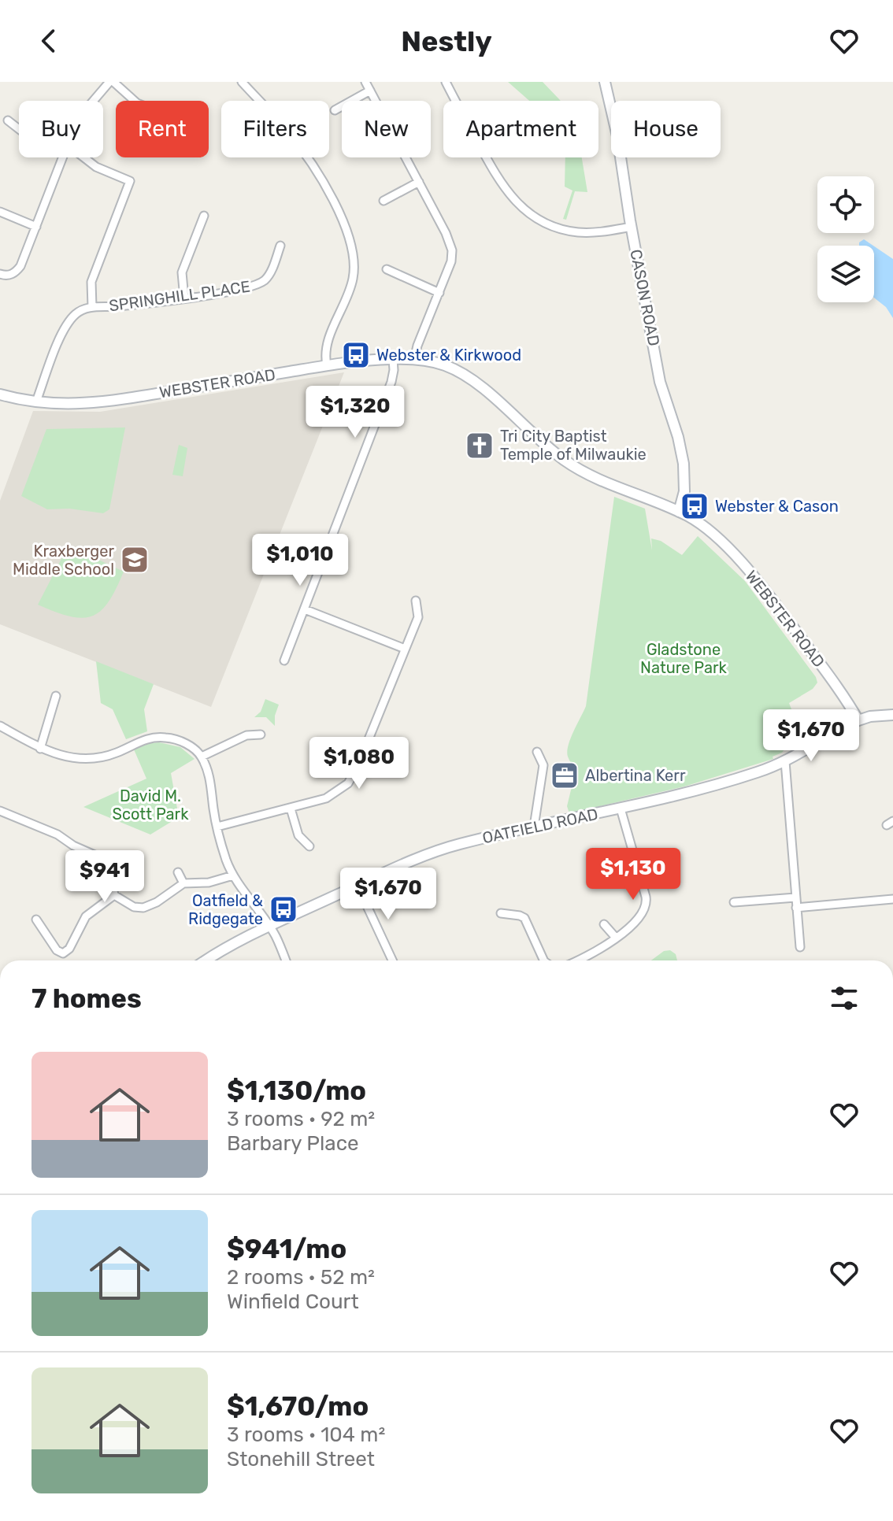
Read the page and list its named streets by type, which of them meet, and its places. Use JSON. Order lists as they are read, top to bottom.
{
  "streets": {
    "street": [
      "SPRINGHILL PLACE",
      "CASON ROAD",
      "WEBSTER ROAD",
      "OATFIELD ROAD"
    ]
  },
  "crossings": [
    ["CASON ROAD", "WEBSTER ROAD"],
    ["WEBSTER ROAD", "OATFIELD ROAD"]
  ],
  "parks": ["Gladstone Nature Park", "David M. Scott Park"],
  "places": {
    "bus stop": ["Webster & Kirkwood", "Webster & Cason", "Oatfield & Ridgegate"],
    "church": ["Tri City Baptist Temple of Milwaukie"],
    "school or university": ["Kraxberger Middle School"],
    "office": ["Albertina Kerr"]
  },
  "page": {
    "header": "Nestly",
    "chip": [
      "Buy",
      "Rent",
      "Filters",
      "New",
      "Apartment",
      "House"
    ],
    "price": [
      "$1,320",
      "$1,010",
      "$1,670",
      "$1,080",
      "$1,130",
      "$941",
      "$1,670"
    ],
    "heading": "7 homes",
    "list": [
      {
        "name": "$1,130/mo",
        "note": "3 rooms · 92 m² · Barbary Place"
      },
      {
        "name": "$941/mo",
        "note": "2 rooms · 52 m² · Winfield Court"
      },
      {
        "name": "$1,670/mo",
        "note": "3 rooms · 104 m² · Stonehill Street"
      }
    ]
  }
}
